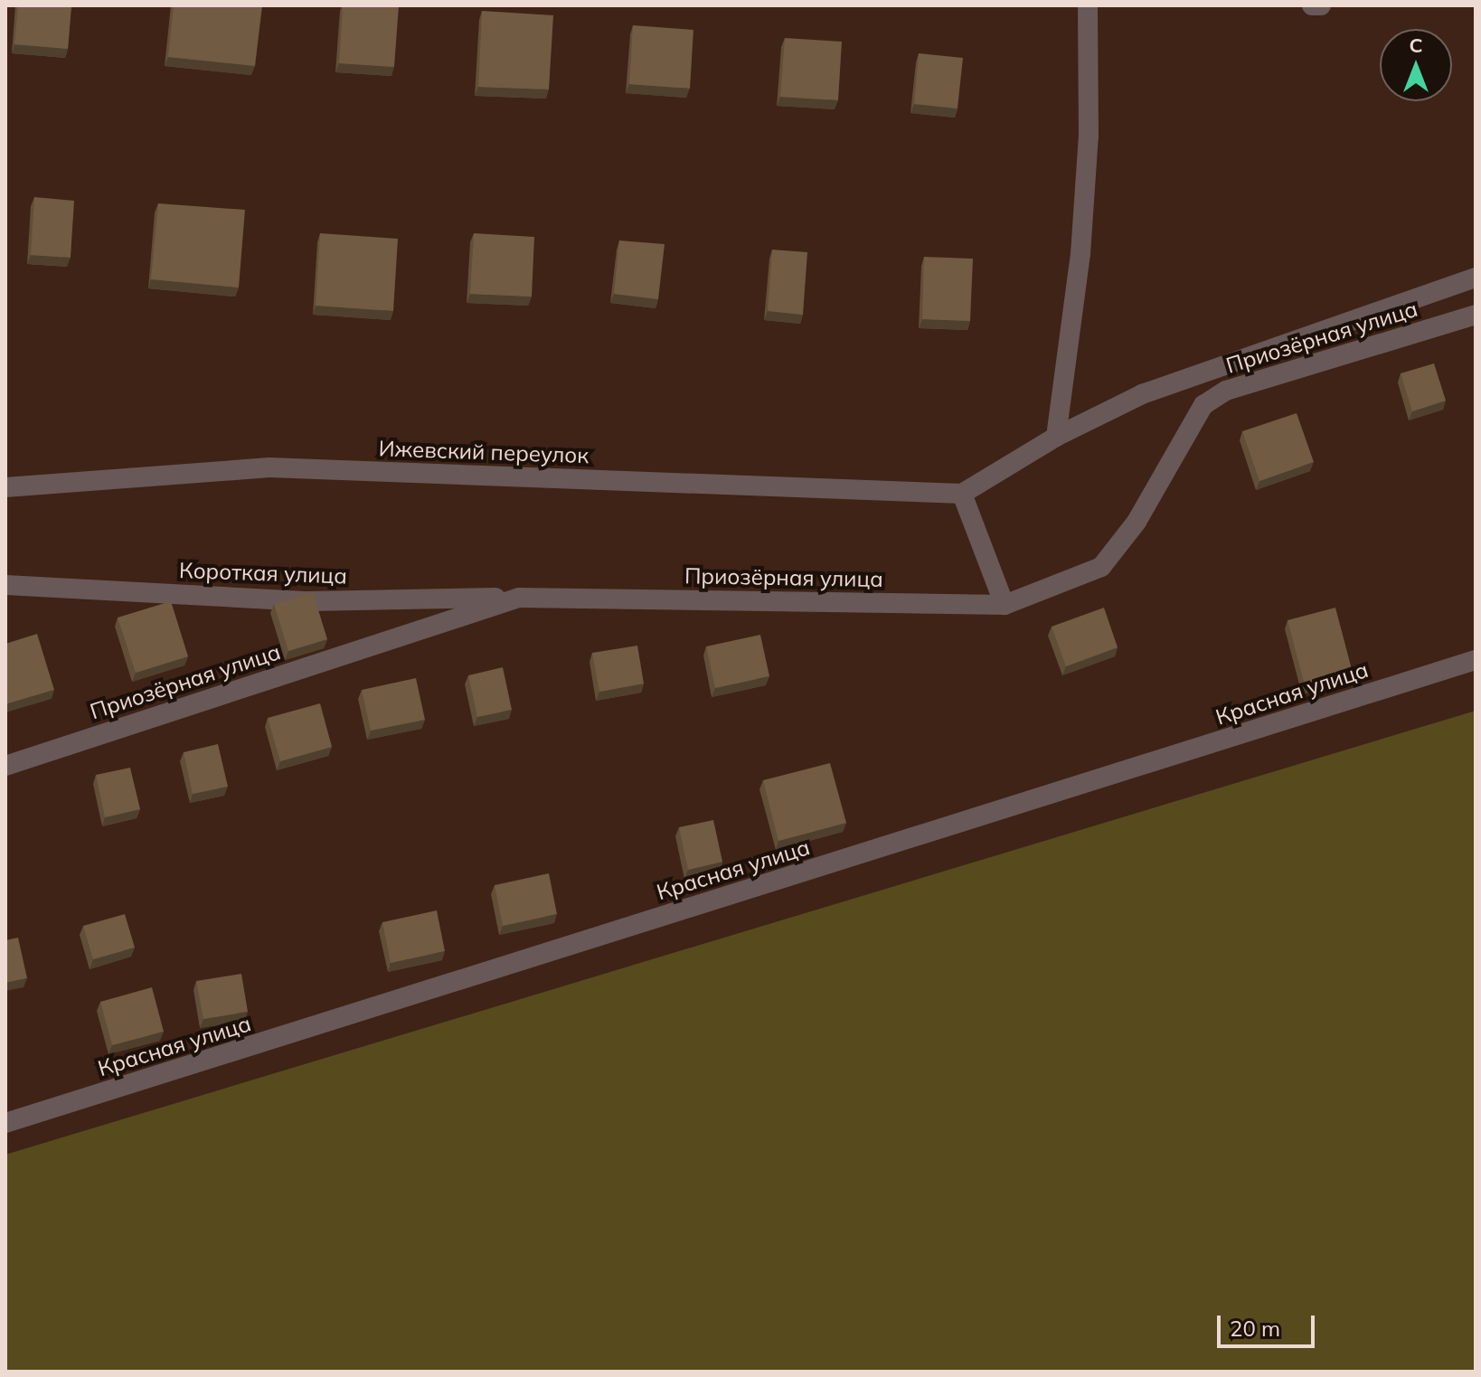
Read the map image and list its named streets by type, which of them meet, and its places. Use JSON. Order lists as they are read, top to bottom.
{
  "streets": {
    "street": [
      "Приозёрная улица",
      "Ижевский переулок",
      "Короткая улица",
      "Красная улица"
    ]
  },
  "crossings": [
    ["Приозёрная улица", "Короткая улица"]
  ],
  "scale_bar": "20 m",
  "north": "top"
}
